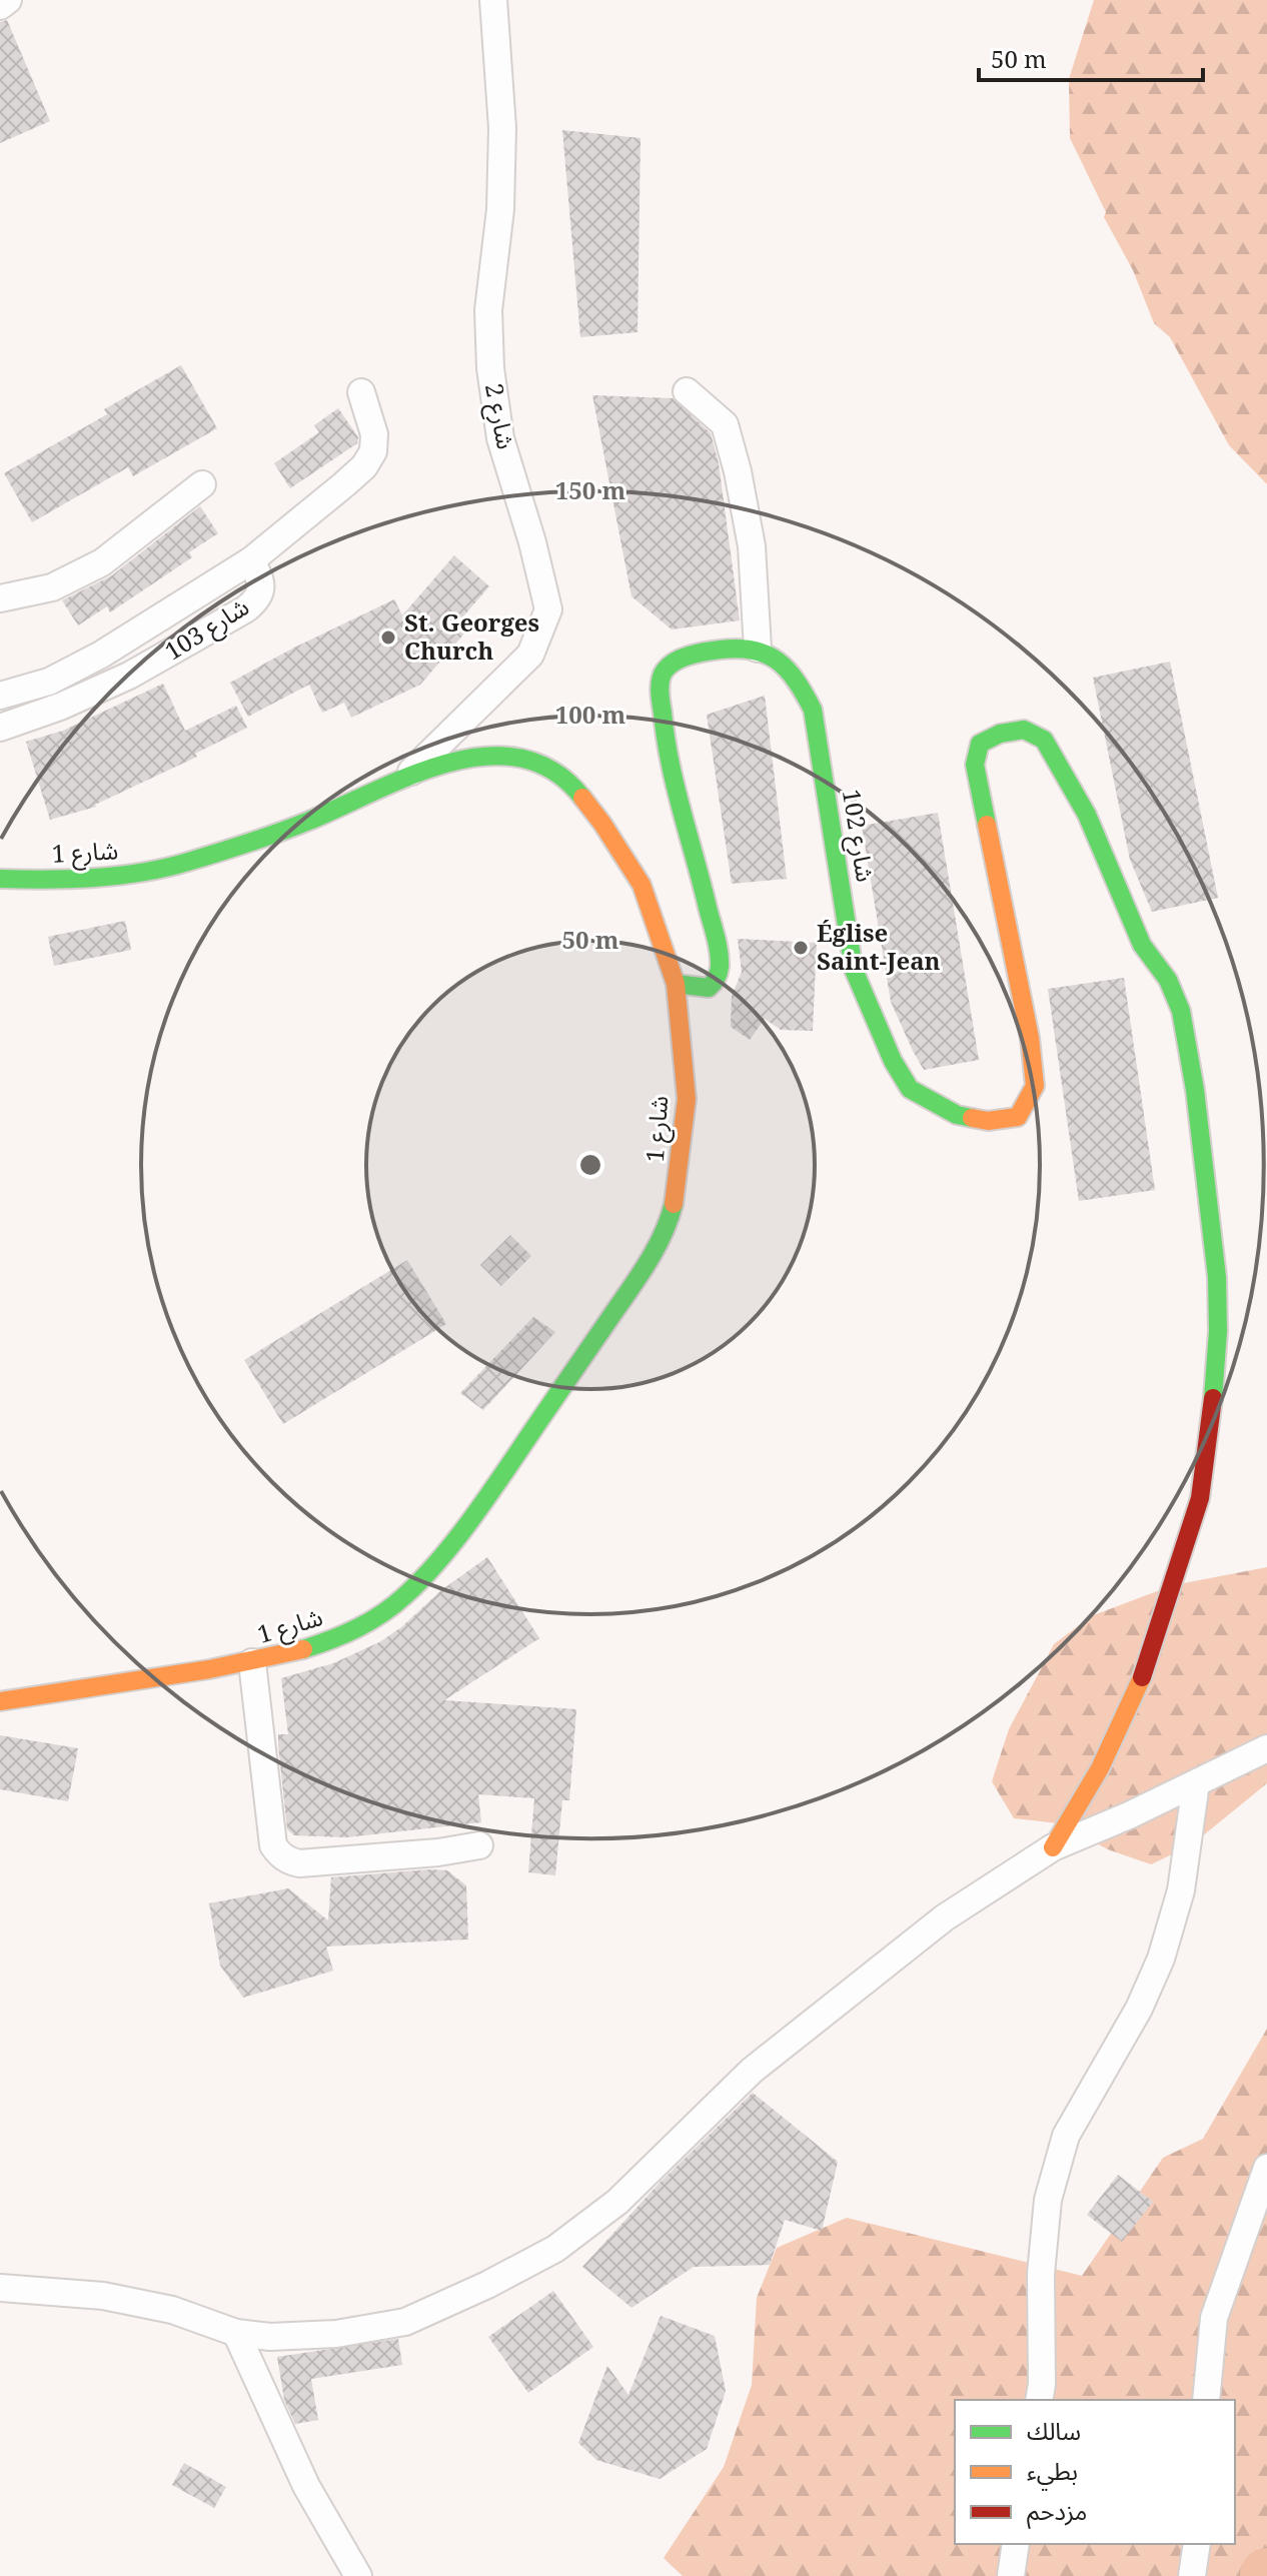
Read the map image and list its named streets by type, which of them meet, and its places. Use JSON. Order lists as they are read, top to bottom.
{
  "streets": {
    "street": [
      "شارع 2",
      "شارع 103",
      "شارع 102",
      "شارع 1"
    ]
  },
  "crossings": [
    ["شارع 2", "شارع 1"]
  ],
  "places": ["St. Georges Church", "Église Saint-Jean"],
  "legend": ["سالك", "بطيء", "مزدحم"],
  "scale_bar": "50 m",
  "rings": ["150 m", "100 m", "50 m"]
}
